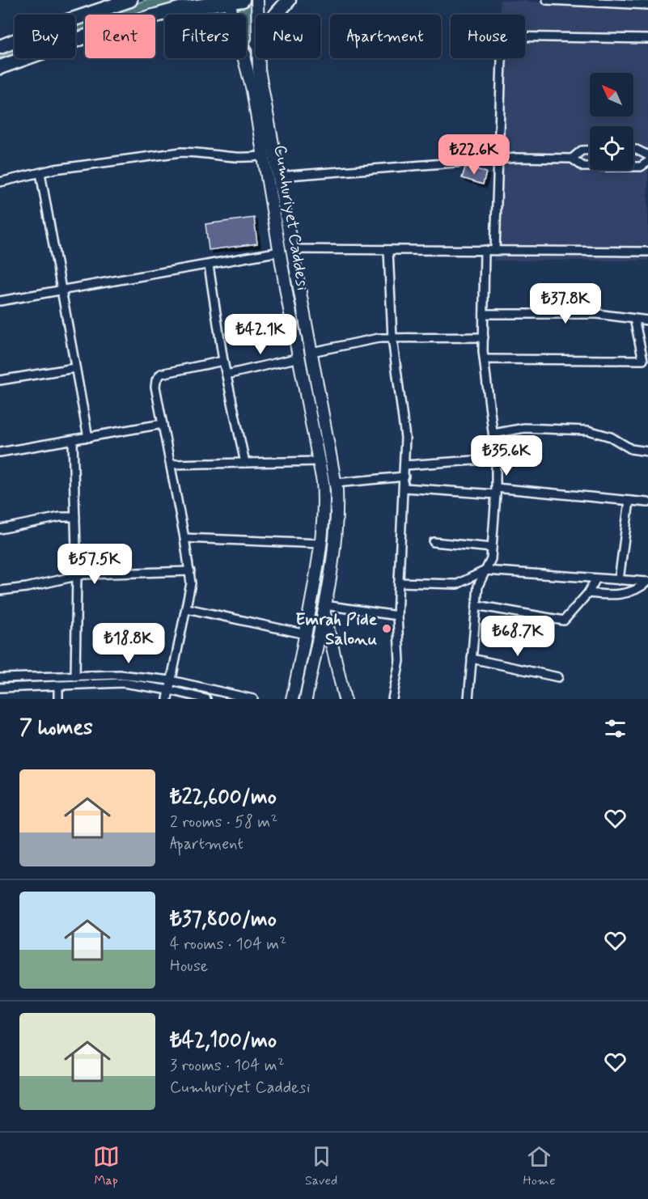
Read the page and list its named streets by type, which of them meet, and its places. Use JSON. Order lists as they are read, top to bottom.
{
  "streets": {
    "main road": ["Cumhuriyet Caddesi"]
  },
  "places": ["Emrah Pide Salonu"],
  "north": "top left",
  "page": {
    "chip": [
      "Buy",
      "Rent",
      "Filters",
      "New",
      "Apartment",
      "House"
    ],
    "price": [
      "₺22.6K",
      "₺37.8K",
      "₺42.1K",
      "₺35.6K",
      "₺57.5K",
      "₺68.7K",
      "₺18.8K"
    ],
    "heading": "7 homes",
    "list": [
      {
        "name": "₺22,600/mo",
        "note": "2 rooms · 58 m² · Apartment"
      },
      {
        "name": "₺37,800/mo",
        "note": "4 rooms · 104 m² · House"
      },
      {
        "name": "₺42,100/mo",
        "note": "3 rooms · 104 m² · Cumhuriyet Caddesi"
      }
    ],
    "tabs": ["Map", "Saved", "Home"]
  }
}
